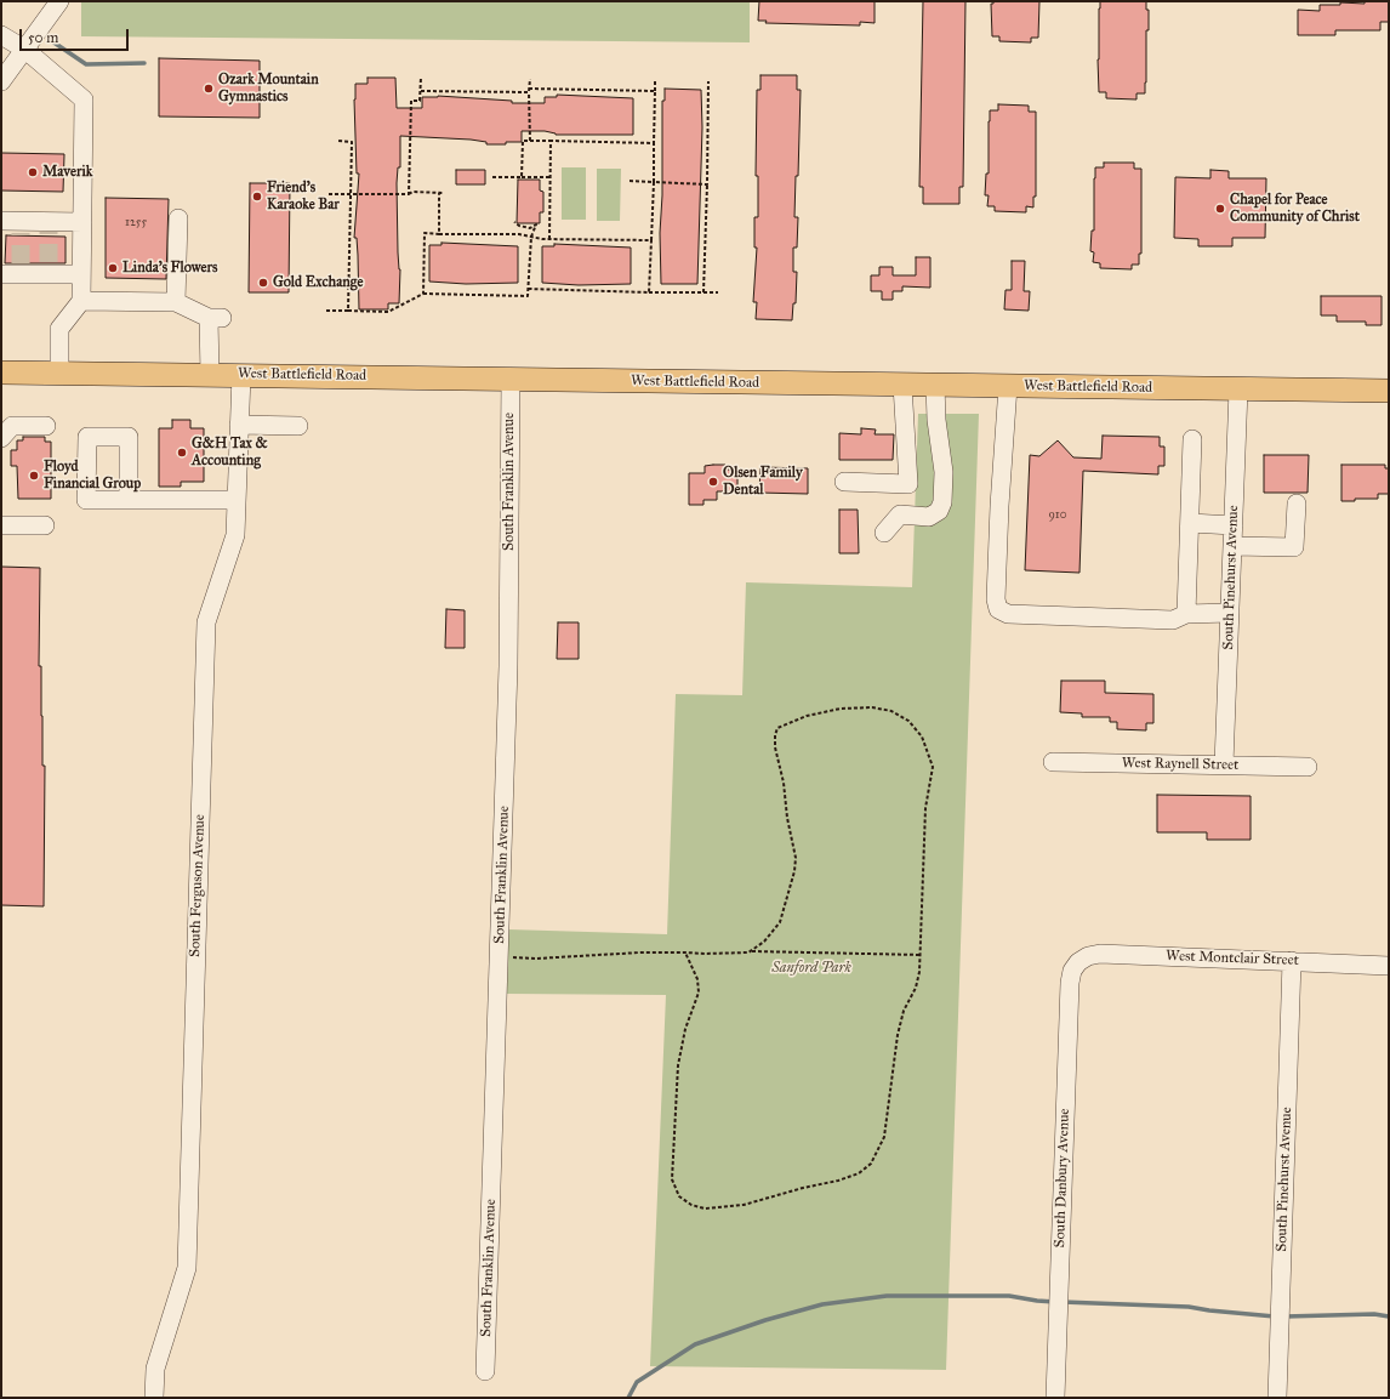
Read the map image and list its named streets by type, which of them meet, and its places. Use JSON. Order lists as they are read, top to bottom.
{
  "streets": {
    "main road": ["West Battlefield Road"],
    "street": [
      "South Franklin Avenue",
      "South Pinehurst Avenue",
      "West Raynell Street",
      "South Ferguson Avenue",
      "West Montclair Street",
      "South Danbury Avenue"
    ]
  },
  "crossings": [
    ["West Battlefield Road", "South Franklin Avenue"],
    ["West Battlefield Road", "South Pinehurst Avenue"],
    ["West Battlefield Road", "South Ferguson Avenue"],
    ["South Pinehurst Avenue", "West Raynell Street"],
    ["South Pinehurst Avenue", "West Montclair Street"],
    ["West Montclair Street", "South Danbury Avenue"]
  ],
  "parks": ["Sanford Park"],
  "places": [
    "Ozark Mountain Gymnastics",
    "Maverik",
    "Friend's Karaoke Bar",
    "Chapel for Peace Community of Christ",
    "Linda's Flowers",
    "Gold Exchange",
    "G&H Tax & Accounting",
    "Floyd Financial Group",
    "Olsen Family Dental"
  ],
  "house_numbers": ["1255", "910"],
  "scale_bar": "50 m"
}
